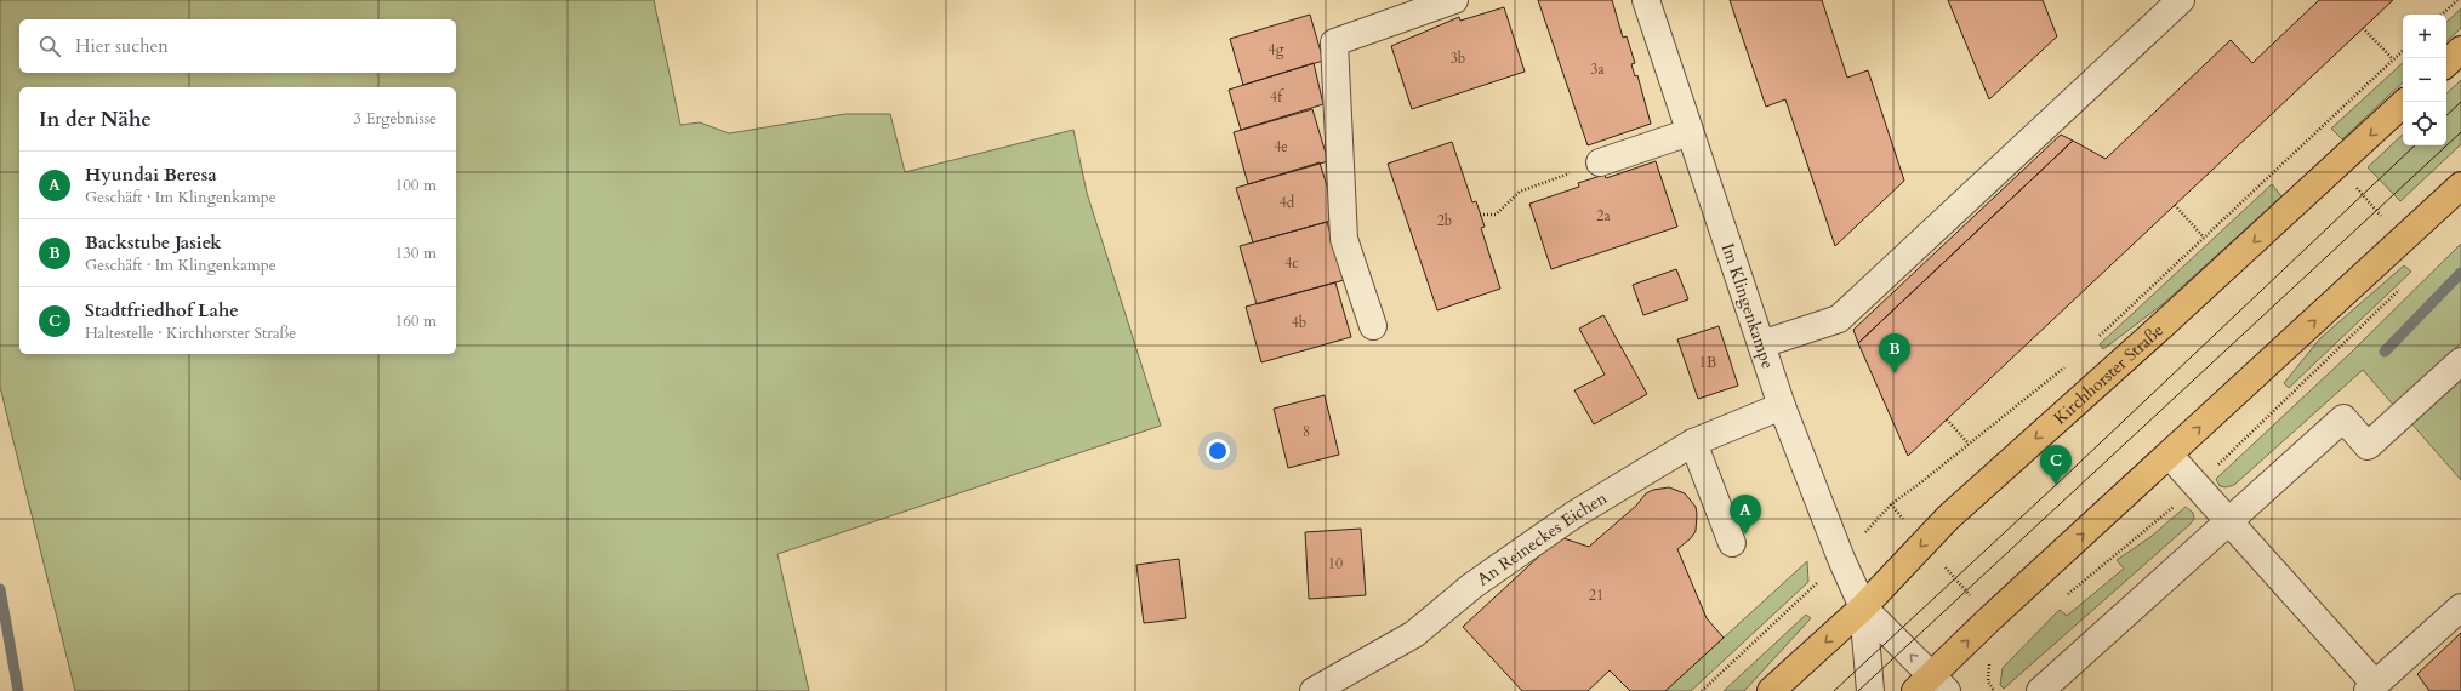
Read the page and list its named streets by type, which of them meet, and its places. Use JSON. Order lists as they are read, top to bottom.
{
  "streets": {
    "main road": ["Kirchhorster Straße"],
    "street": ["Im Klingenkampe", "An Reineckes Eichen"]
  },
  "crossings": [
    ["Im Klingenkampe", "Kirchhorster Straße"],
    ["Im Klingenkampe", "An Reineckes Eichen"]
  ],
  "house_numbers": [
    "4g",
    "3b",
    "3a",
    "4f",
    "4e",
    "4d",
    "2a",
    "2b",
    "4c",
    "4b",
    "1B",
    "8",
    "10",
    "21"
  ],
  "page": {
    "map_buttons": ["+", "−"],
    "search": "Hier suchen",
    "heading": ["In der Nähe", "3 Ergebnisse"],
    "list": [
      {
        "mark": "A",
        "name": "Hyundai Beresa",
        "note": "Geschäft · Im Klingenkampe",
        "value": "100 m"
      },
      {
        "mark": "B",
        "name": "Backstube Jasiek",
        "note": "Geschäft · Im Klingenkampe",
        "value": "130 m"
      },
      {
        "mark": "C",
        "name": "Stadtfriedhof Lahe",
        "note": "Haltestelle · Kirchhorster Straße",
        "value": "160 m"
      }
    ],
    "pins": ["B", "C", "A"]
  }
}
